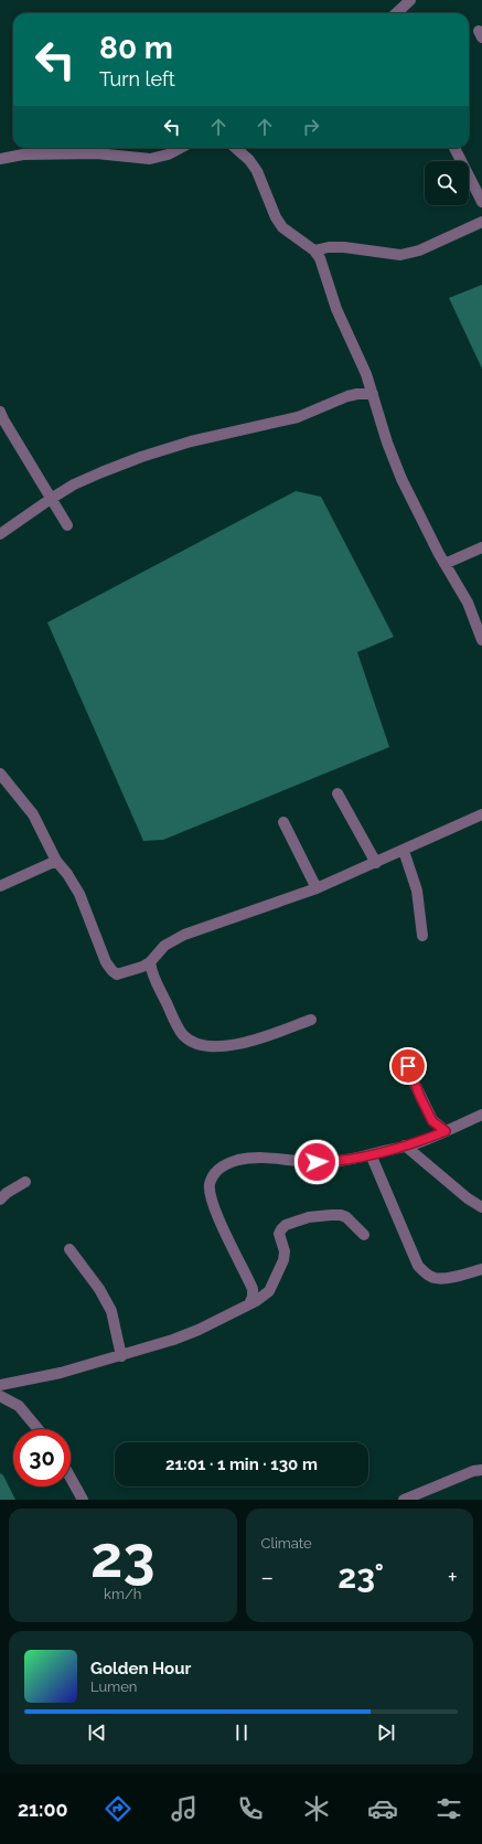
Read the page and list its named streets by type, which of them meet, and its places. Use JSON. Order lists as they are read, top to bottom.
{
  "page": {
    "turn": ["80 m", "Turn left"],
    "limit": "30",
    "trip": "21:01 · 1 min · 130 m",
    "tile": [
      ["23", "km/h"],
      "Climate"
    ],
    "heat": ["−", "23°", "+"],
    "song": ["Golden Hour", "Lumen"],
    "tabs": "21:00"
  }
}
